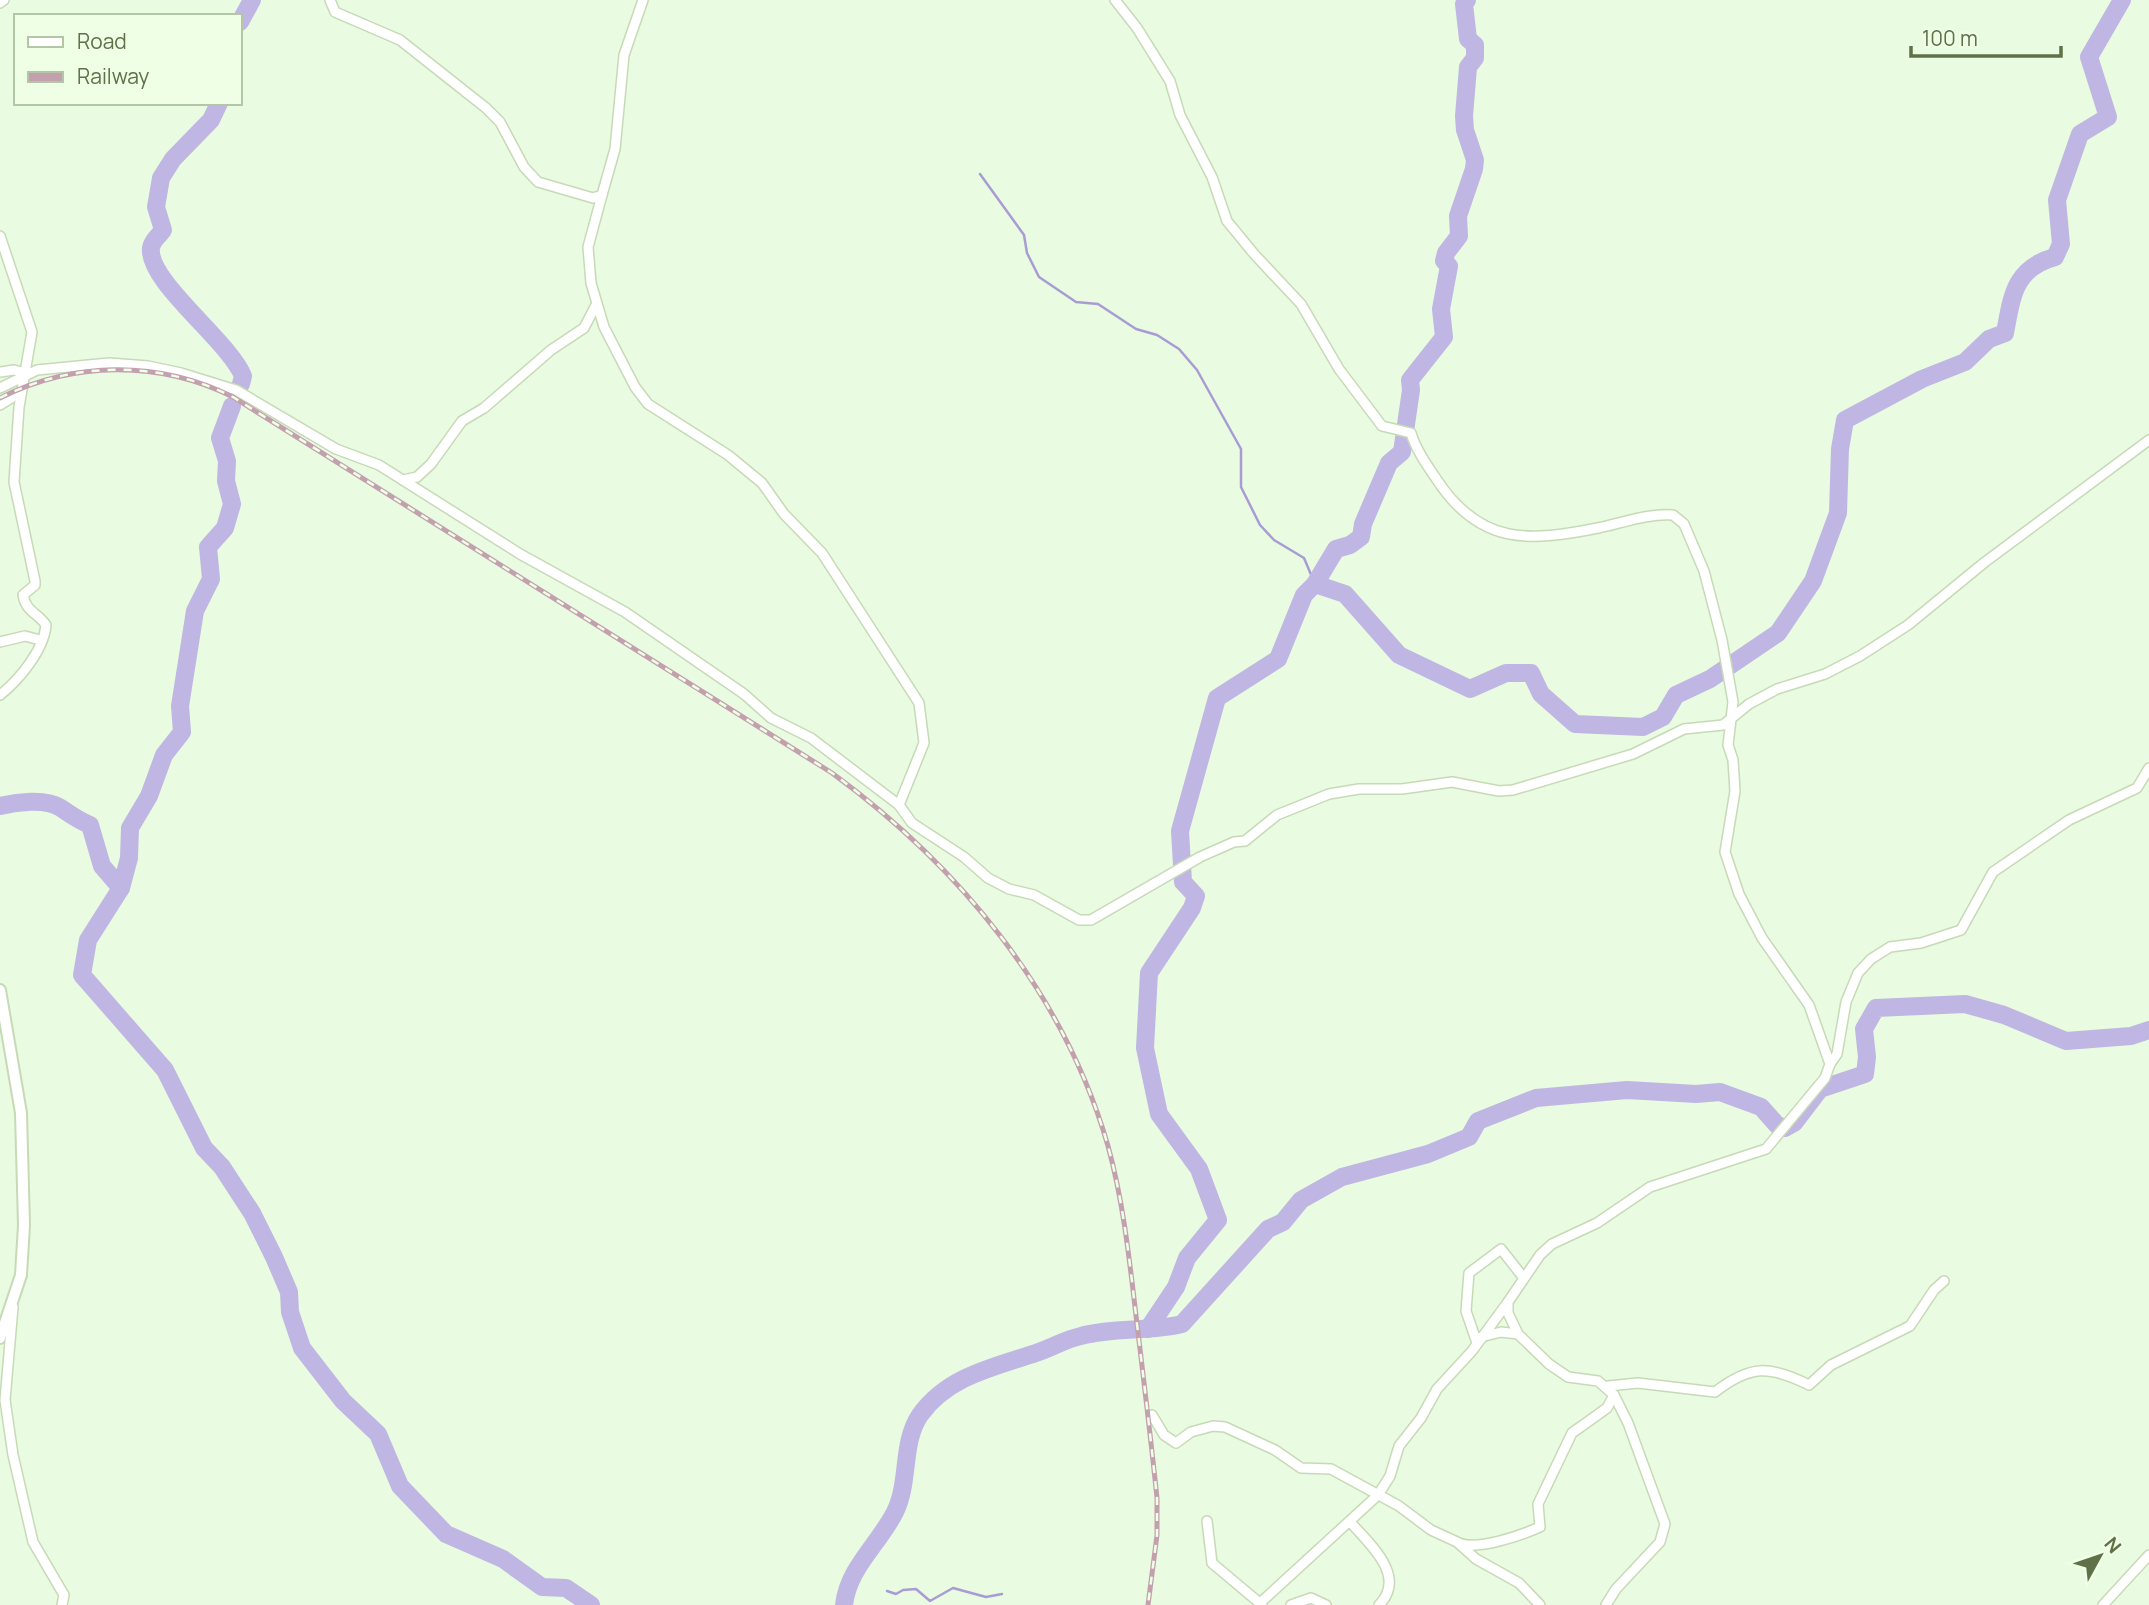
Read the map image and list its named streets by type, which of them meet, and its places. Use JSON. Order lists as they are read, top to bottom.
{
  "legend": ["Road", "Railway"],
  "scale_bar": "100 m",
  "north": "top right"
}
